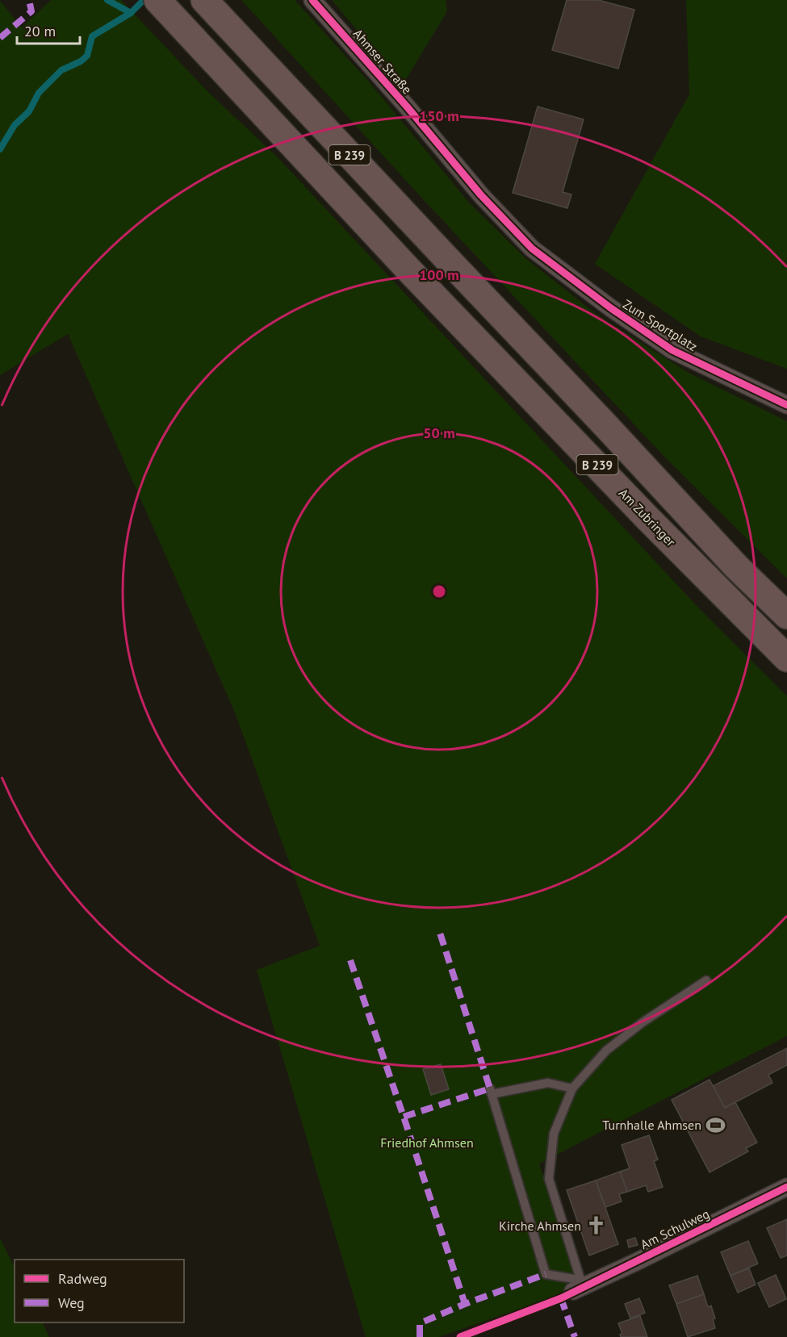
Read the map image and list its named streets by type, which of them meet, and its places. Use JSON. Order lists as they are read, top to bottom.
{
  "streets": {
    "highway": ["B 239", "Am Zubringer"],
    "street": ["Ahmser Straße", "Zum Sportplatz", "Am Schulweg"]
  },
  "crossings": [
    ["Ahmser Straße", "Zum Sportplatz"]
  ],
  "parks": ["Friedhof Ahmsen"],
  "places": {
    "sports": ["Turnhalle Ahmsen"],
    "church": ["Kirche Ahmsen"]
  },
  "legend": ["Radweg", "Weg"],
  "scale_bar": "20 m",
  "rings": ["150 m", "100 m", "50 m"]
}
